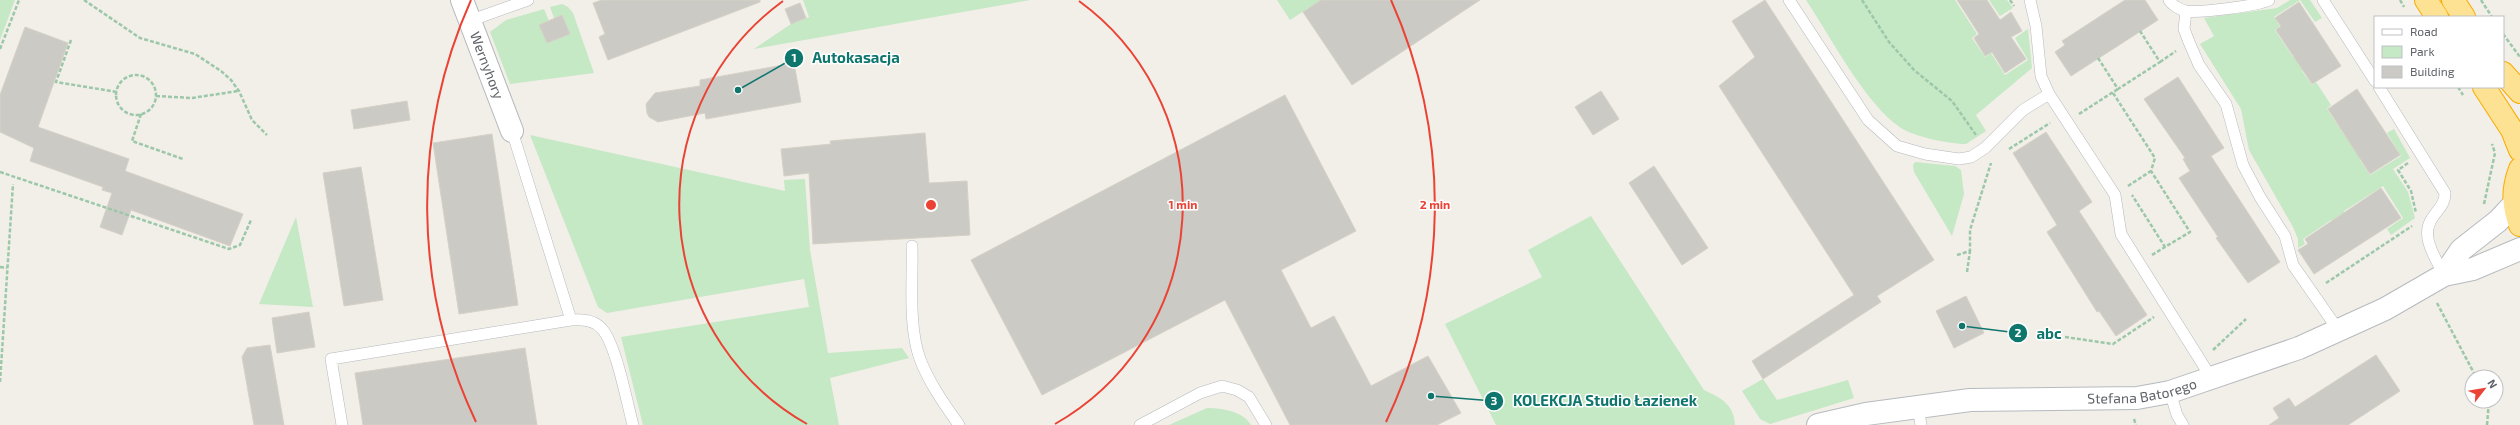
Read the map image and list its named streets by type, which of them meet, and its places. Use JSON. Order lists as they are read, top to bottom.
{
  "streets": {
    "street": ["Wernyhory", "Stefana Batorego"]
  },
  "places": ["Autokasacja", "abc", "KOLEKCJA Studio Łazienek"],
  "legend": ["Road", "Park", "Building"],
  "north": "top right",
  "rings": ["1 min", "2 min"]
}
